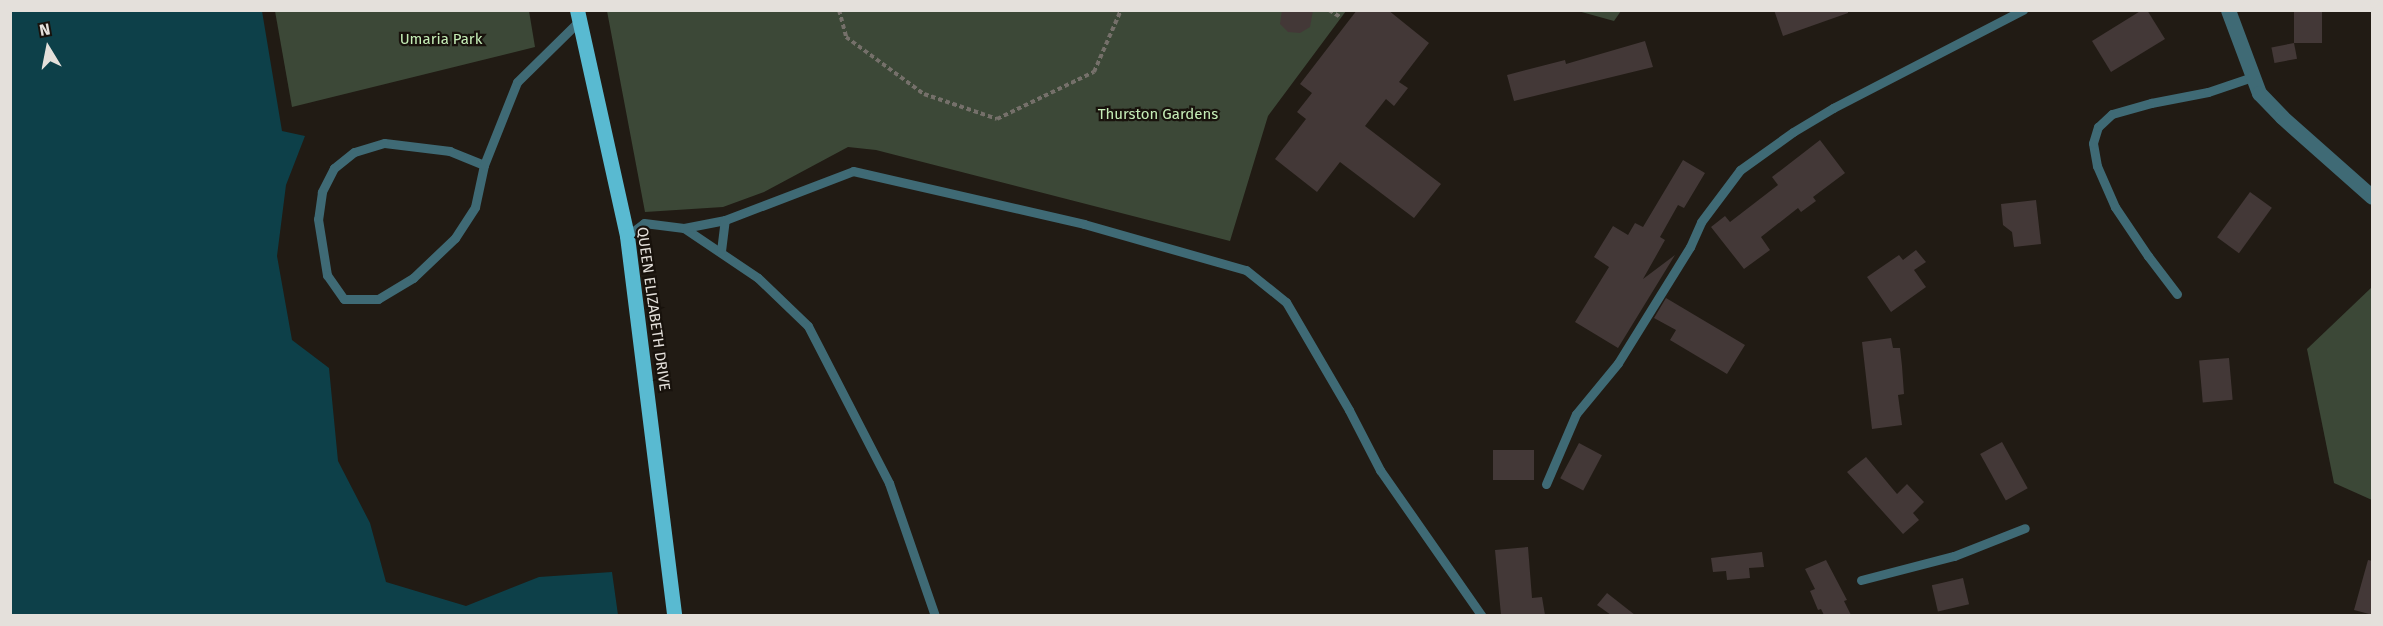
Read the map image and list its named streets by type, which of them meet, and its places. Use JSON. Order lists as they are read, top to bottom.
{
  "streets": {
    "main road": ["QUEEN ELIZABETH DRIVE"]
  },
  "parks": ["Umaria Park", "Thurston Gardens"],
  "north": "top"
}
